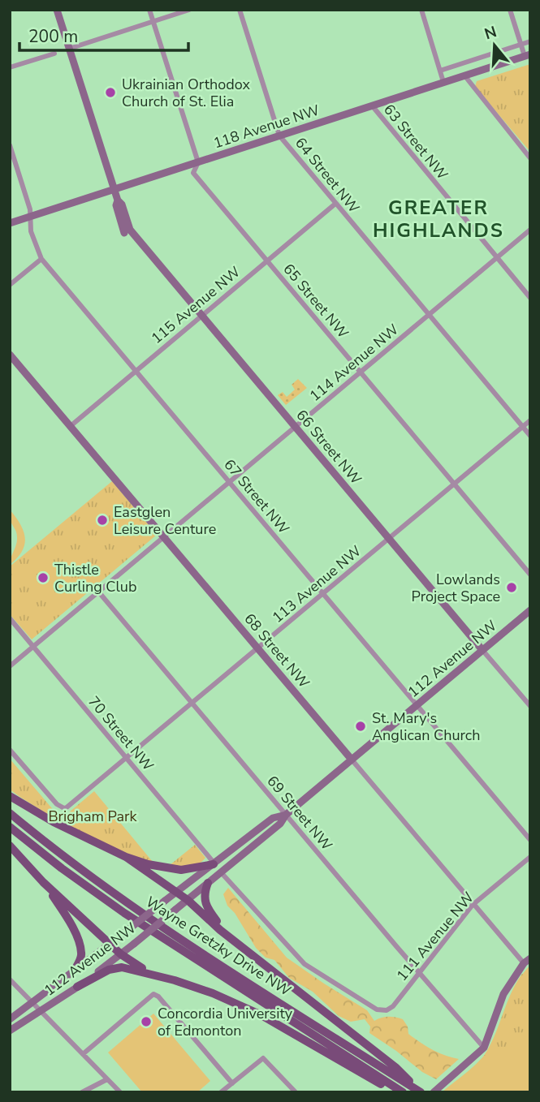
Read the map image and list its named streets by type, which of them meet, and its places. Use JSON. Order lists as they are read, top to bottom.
{
  "streets": {
    "main road": [
      "118 Avenue NW",
      "66 Street NW",
      "68 Street NW",
      "112 Avenue NW",
      "Wayne Gretzky Drive NW"
    ],
    "street": [
      "63 Street NW",
      "64 Street NW",
      "65 Street NW",
      "115 Avenue NW",
      "114 Avenue NW",
      "67 Street NW",
      "113 Avenue NW",
      "70 Street NW",
      "69 Street NW",
      "111 Avenue NW"
    ]
  },
  "crossings": [
    ["118 Avenue NW", "63 Street NW"],
    ["118 Avenue NW", "64 Street NW"],
    ["118 Avenue NW", "65 Street NW"],
    ["118 Avenue NW", "66 Street NW"],
    ["118 Avenue NW", "67 Street NW"],
    ["63 Street NW", "114 Avenue NW"],
    ["64 Street NW", "115 Avenue NW"],
    ["64 Street NW", "114 Avenue NW"],
    ["64 Street NW", "113 Avenue NW"],
    ["65 Street NW", "115 Avenue NW"],
    ["65 Street NW", "114 Avenue NW"],
    ["65 Street NW", "113 Avenue NW"],
    ["115 Avenue NW", "66 Street NW"],
    ["115 Avenue NW", "67 Street NW"],
    ["115 Avenue NW", "68 Street NW"],
    ["114 Avenue NW", "66 Street NW"],
    ["114 Avenue NW", "67 Street NW"],
    ["114 Avenue NW", "68 Street NW"],
    ["114 Avenue NW", "70 Street NW"],
    ["114 Avenue NW", "69 Street NW"],
    ["66 Street NW", "113 Avenue NW"],
    ["66 Street NW", "112 Avenue NW"],
    ["67 Street NW", "113 Avenue NW"],
    ["67 Street NW", "112 Avenue NW"],
    ["113 Avenue NW", "68 Street NW"],
    ["113 Avenue NW", "70 Street NW"],
    ["113 Avenue NW", "69 Street NW"],
    ["68 Street NW", "112 Avenue NW"],
    ["68 Street NW", "111 Avenue NW"],
    ["112 Avenue NW", "70 Street NW"],
    ["112 Avenue NW", "69 Street NW"],
    ["112 Avenue NW", "111 Avenue NW"],
    ["69 Street NW", "111 Avenue NW"]
  ],
  "districts": ["GREATER HIGHLANDS"],
  "parks": ["Brigham Park"],
  "places": [
    "Ukrainian Orthodox Church of St. Elia",
    "Eastglen Leisure Centure",
    "Thistle Curling Club",
    "Lowlands Project Space",
    "St. Mary's Anglican Church",
    "Concordia University of Edmonton"
  ],
  "scale_bar": "200 m",
  "north": "top"
}
